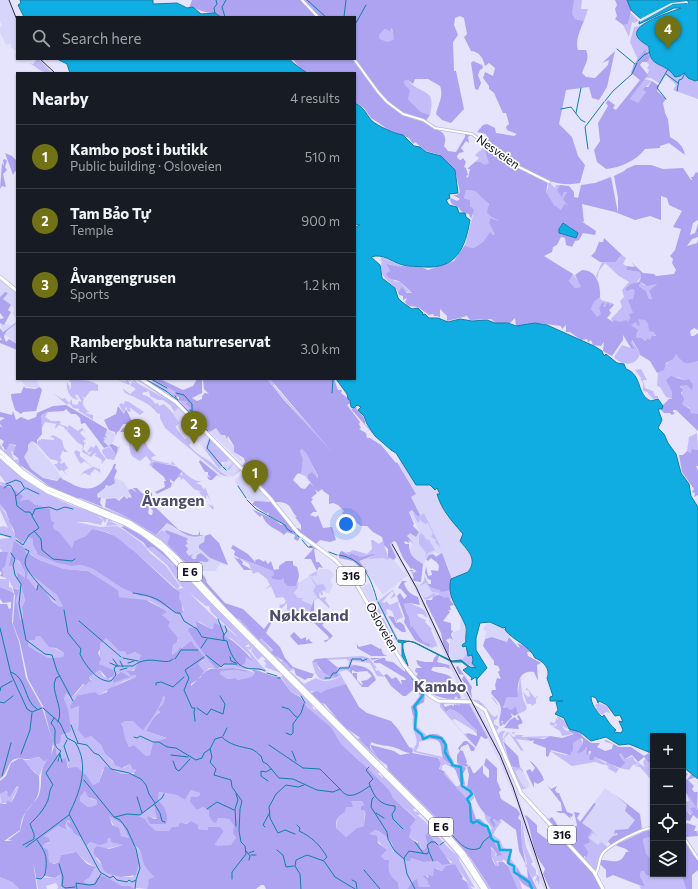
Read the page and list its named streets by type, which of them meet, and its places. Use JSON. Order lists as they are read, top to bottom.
{
  "streets": {
    "highway": ["E 6"],
    "main road": ["Nesveien", "316", "Osloveien"]
  },
  "districts": ["Åvangen", "Nøkkeland", "Kambo"],
  "page": {
    "pins": [
      "4",
      "2",
      "3",
      "1"
    ],
    "search": "Search here",
    "heading": ["Nearby", "4 results"],
    "list": [
      {
        "mark": "1",
        "name": "Kambo post i butikk",
        "note": "Public building · Osloveien",
        "value": "510 m"
      },
      {
        "mark": "2",
        "name": "Tam Bảo Tự",
        "note": "Temple",
        "value": "900 m"
      },
      {
        "mark": "3",
        "name": "Åvangengrusen",
        "note": "Sports",
        "value": "1.2 km"
      },
      {
        "mark": "4",
        "name": "Rambergbukta naturreservat",
        "note": "Park",
        "value": "3.0 km"
      }
    ],
    "map_buttons": ["+", "−"]
  }
}
